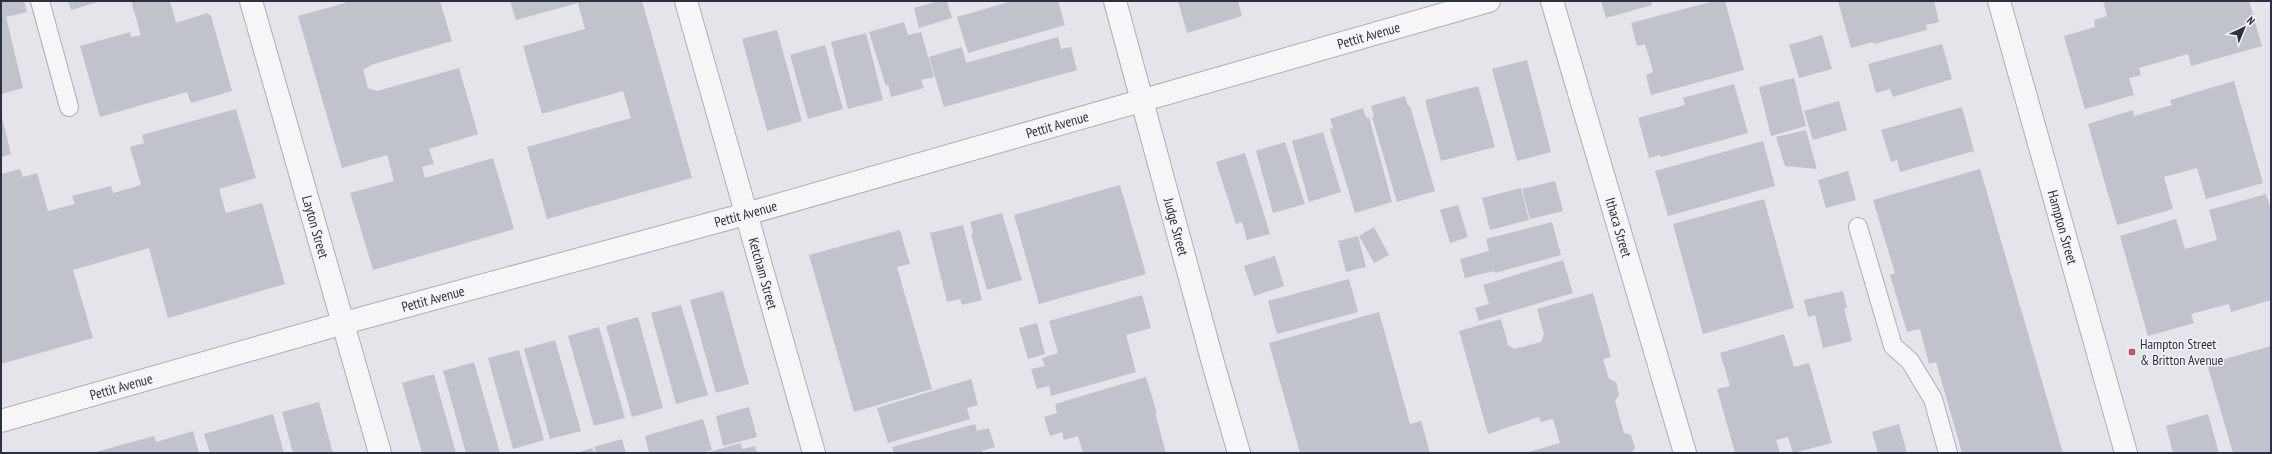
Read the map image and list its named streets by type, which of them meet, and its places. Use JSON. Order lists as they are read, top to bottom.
{
  "streets": {
    "street": [
      "Pettit Avenue",
      "Layton Street",
      "Judge Street",
      "Ithaca Street",
      "Hampton Street",
      "Ketcham Street"
    ]
  },
  "crossings": [
    ["Pettit Avenue", "Layton Street"],
    ["Pettit Avenue", "Judge Street"],
    ["Pettit Avenue", "Ketcham Street"]
  ],
  "places": {
    "transit": ["Hampton Street & Britton Avenue"]
  },
  "north": "top right"
}
